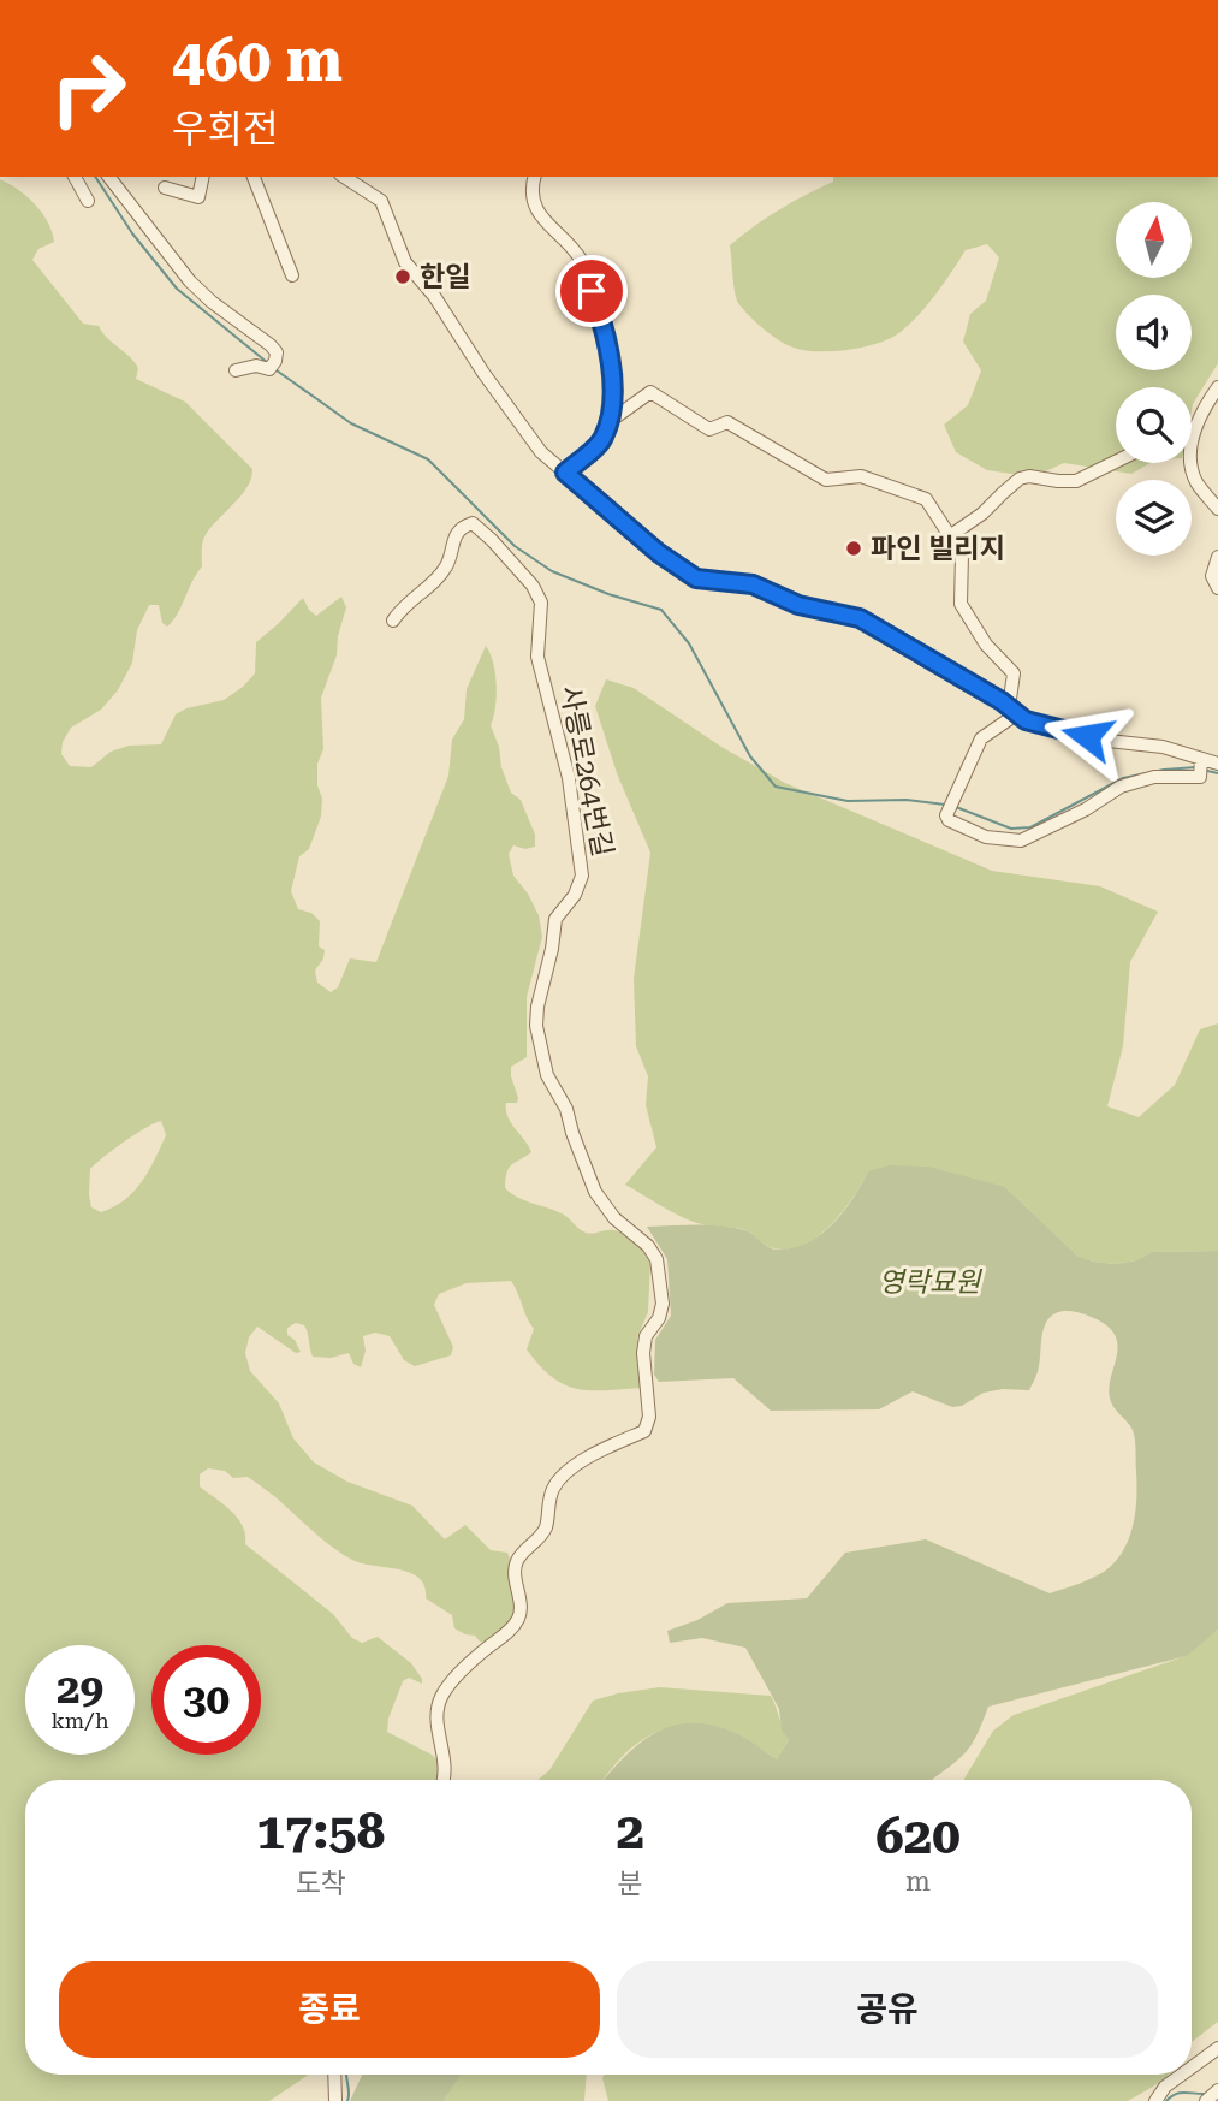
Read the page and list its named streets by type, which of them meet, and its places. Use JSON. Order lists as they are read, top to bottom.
{
  "streets": {
    "street": ["사릉로264번길"]
  },
  "parks": ["영락묘원"],
  "places": ["한일", "파인 빌리지"],
  "north": "top",
  "page": {
    "turn": ["460 m", "우회전"],
    "speed": "29 km/h",
    "limit": "30",
    "eta": [
      "17:58",
      "도착",
      "2",
      "분",
      "620",
      "m"
    ],
    "buttons": ["종료", "공유"]
  }
}
